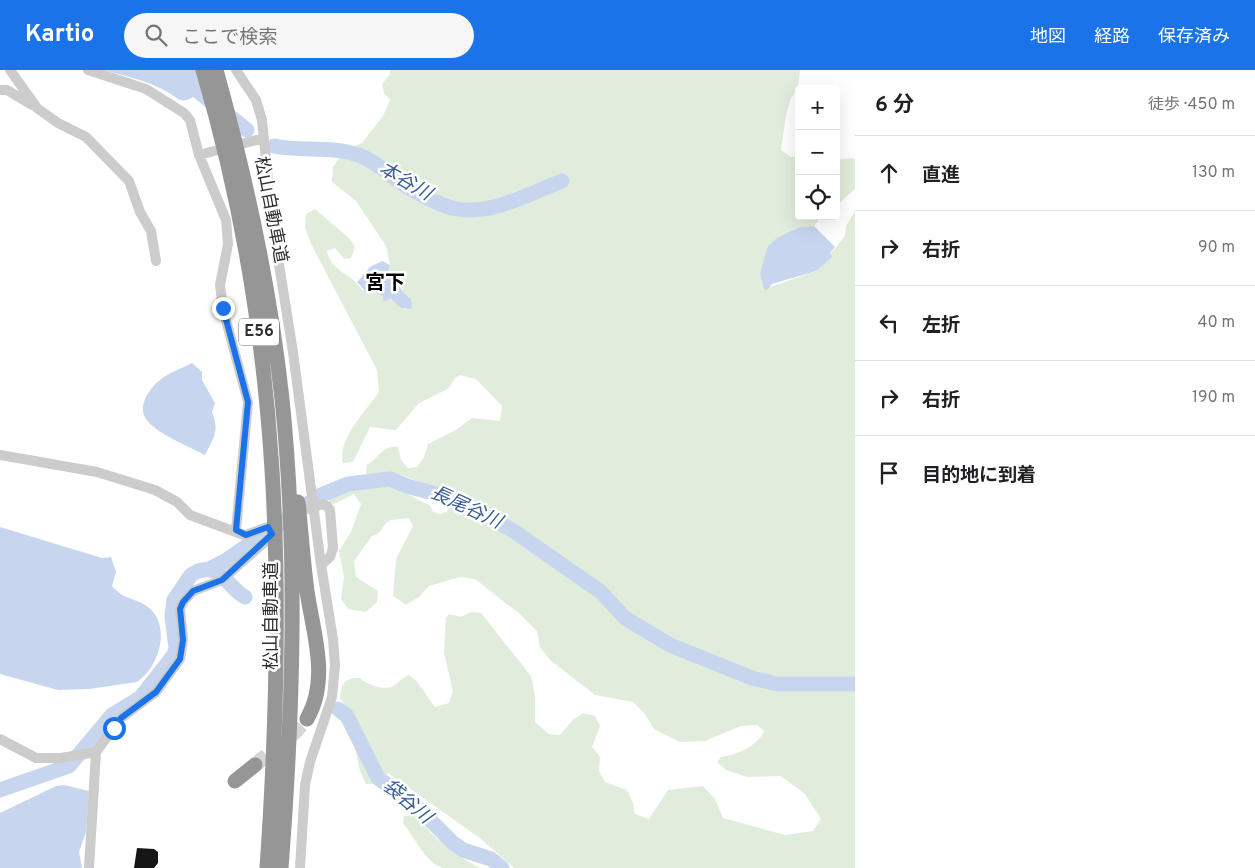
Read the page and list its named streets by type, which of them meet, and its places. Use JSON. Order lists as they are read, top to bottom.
{
  "streets": {
    "highway": ["松山自動車道", "E56"]
  },
  "districts": ["宮下"],
  "water": ["本谷川", "長尾谷川", "袋谷川"],
  "page": {
    "header": "Kartio",
    "search": "ここで検索",
    "nav": ["地図", "経路", "保存済み"],
    "heading": ["6 分", "徒歩 · 450 m"],
    "map_buttons": ["+", "−"],
    "list": [
      ["直進", "130 m"],
      ["右折", "90 m"],
      ["左折", "40 m"],
      ["右折", "190 m"],
      "目的地に到着"
    ]
  }
}
